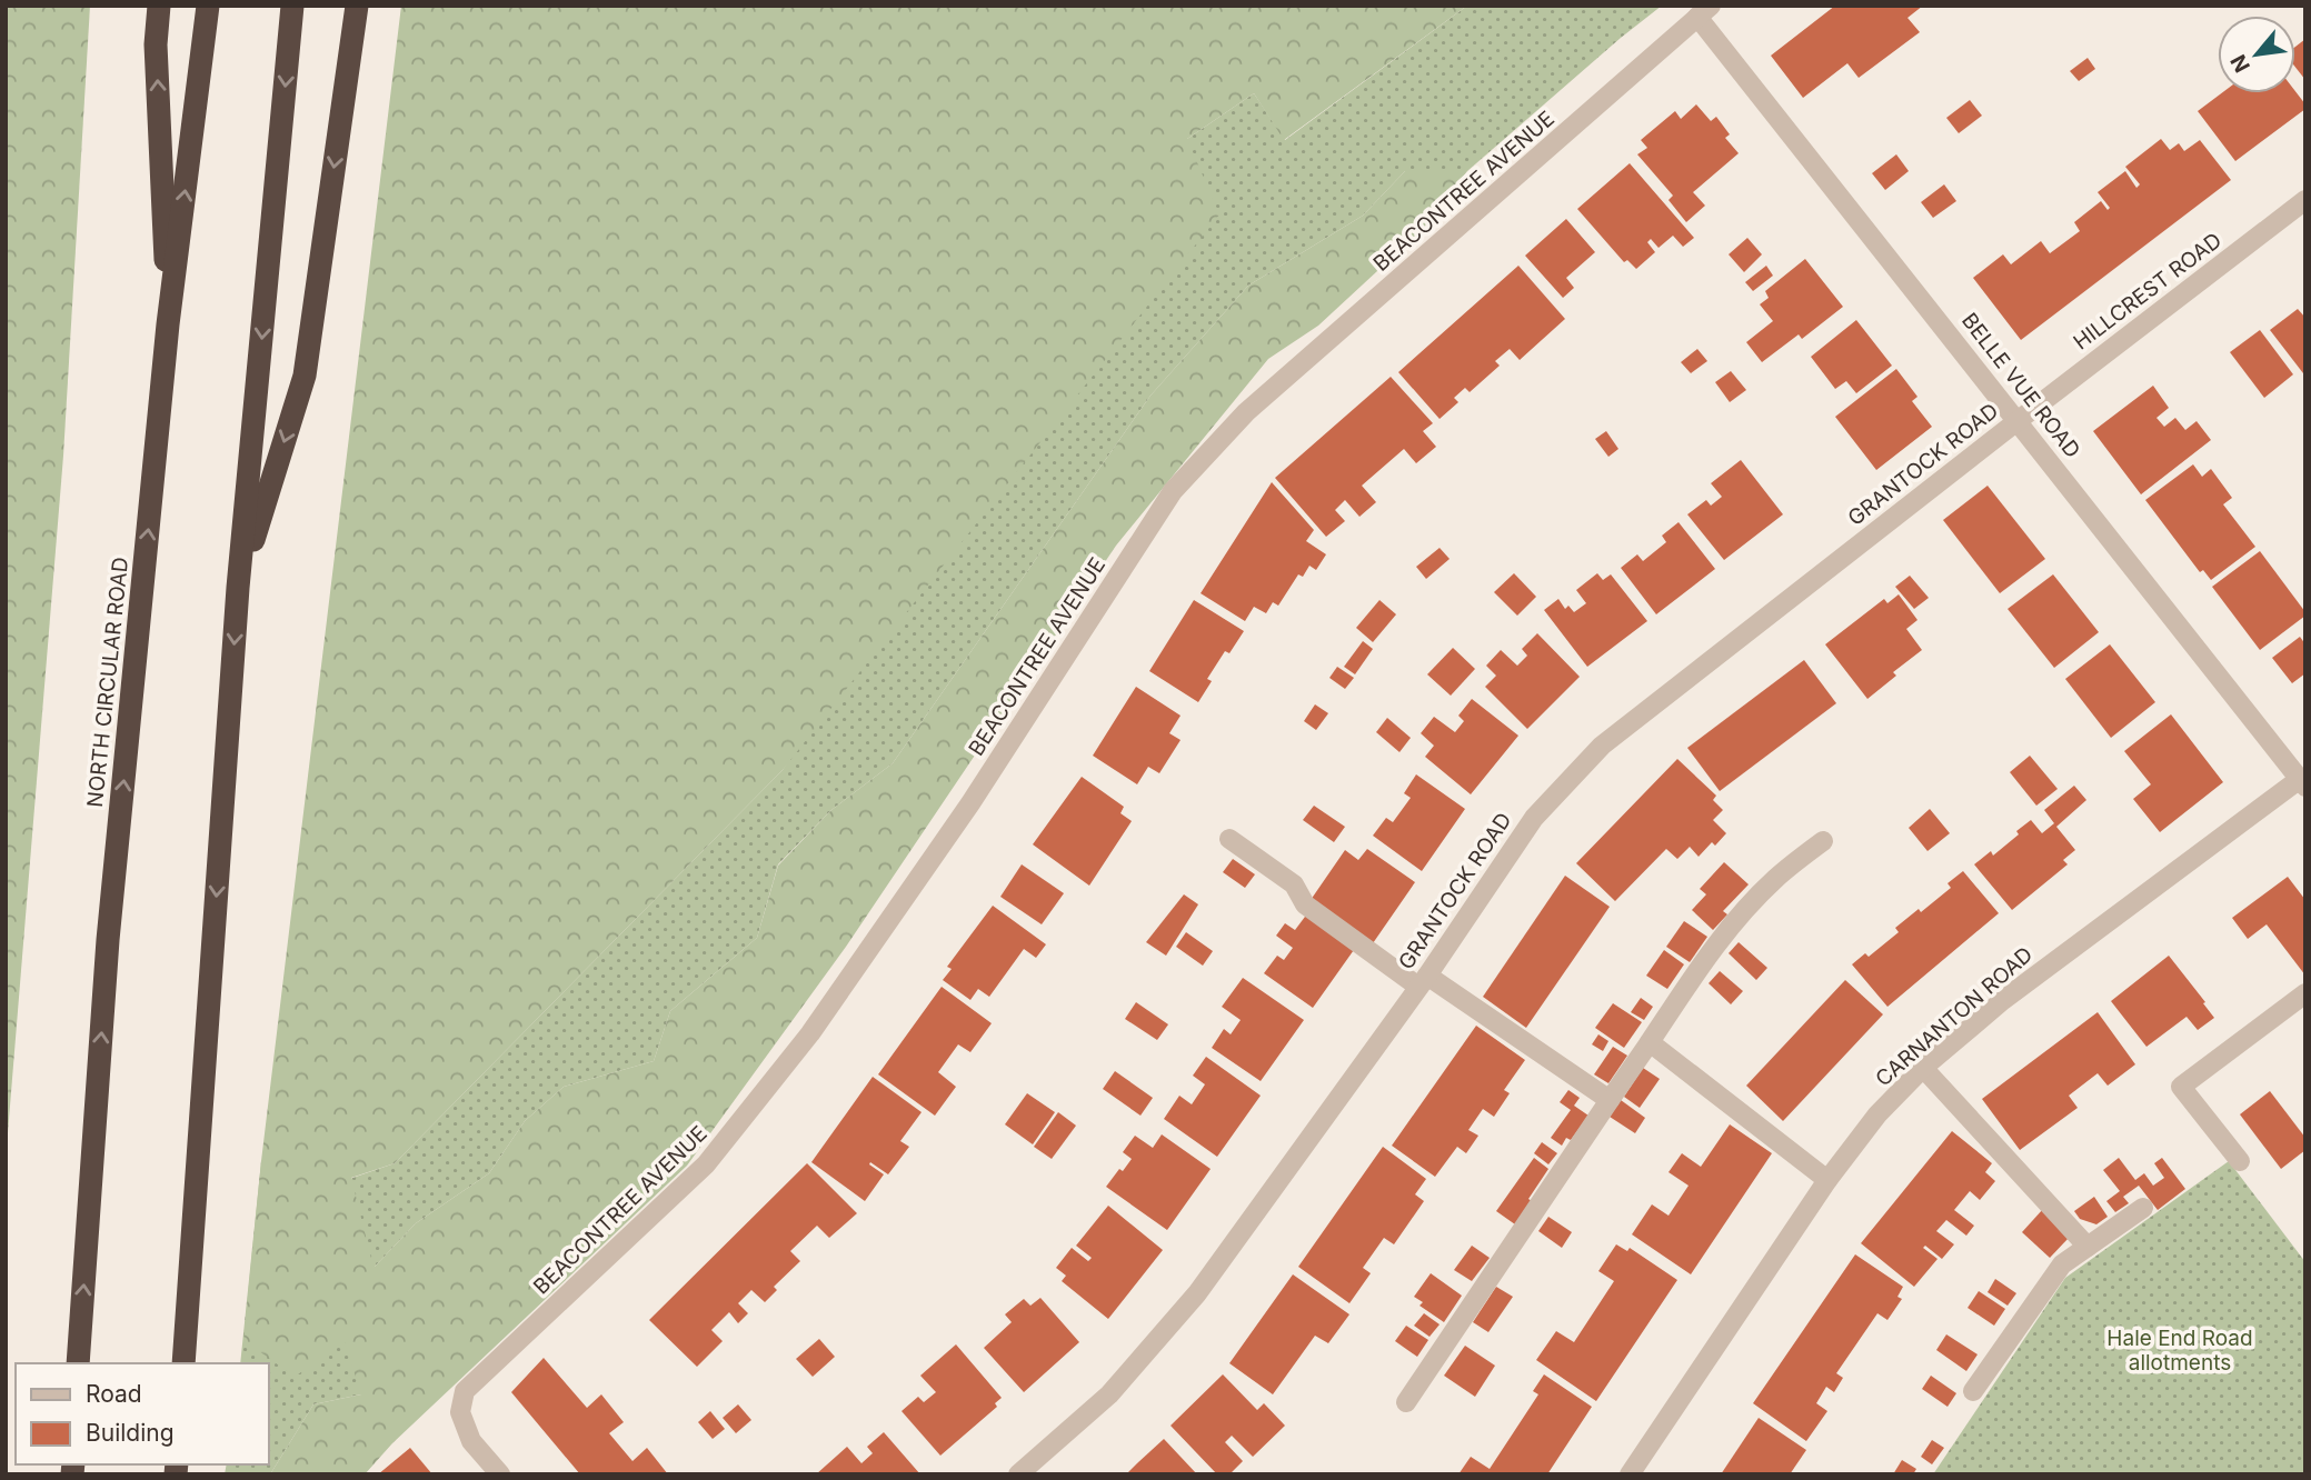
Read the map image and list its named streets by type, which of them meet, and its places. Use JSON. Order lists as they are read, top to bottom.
{
  "streets": {
    "highway": ["NORTH CIRCULAR ROAD"],
    "street": [
      "BEACONTREE AVENUE",
      "HILLCREST ROAD",
      "BELLE VUE ROAD",
      "GRANTOCK ROAD",
      "CARNANTON ROAD"
    ]
  },
  "crossings": [
    ["BEACONTREE AVENUE", "BELLE VUE ROAD"],
    ["HILLCREST ROAD", "BELLE VUE ROAD"],
    ["HILLCREST ROAD", "GRANTOCK ROAD"],
    ["BELLE VUE ROAD", "GRANTOCK ROAD"],
    ["BELLE VUE ROAD", "CARNANTON ROAD"]
  ],
  "parks": ["Hale End Road allotments"],
  "legend": ["Road", "Building"],
  "north": "bottom left"
}
